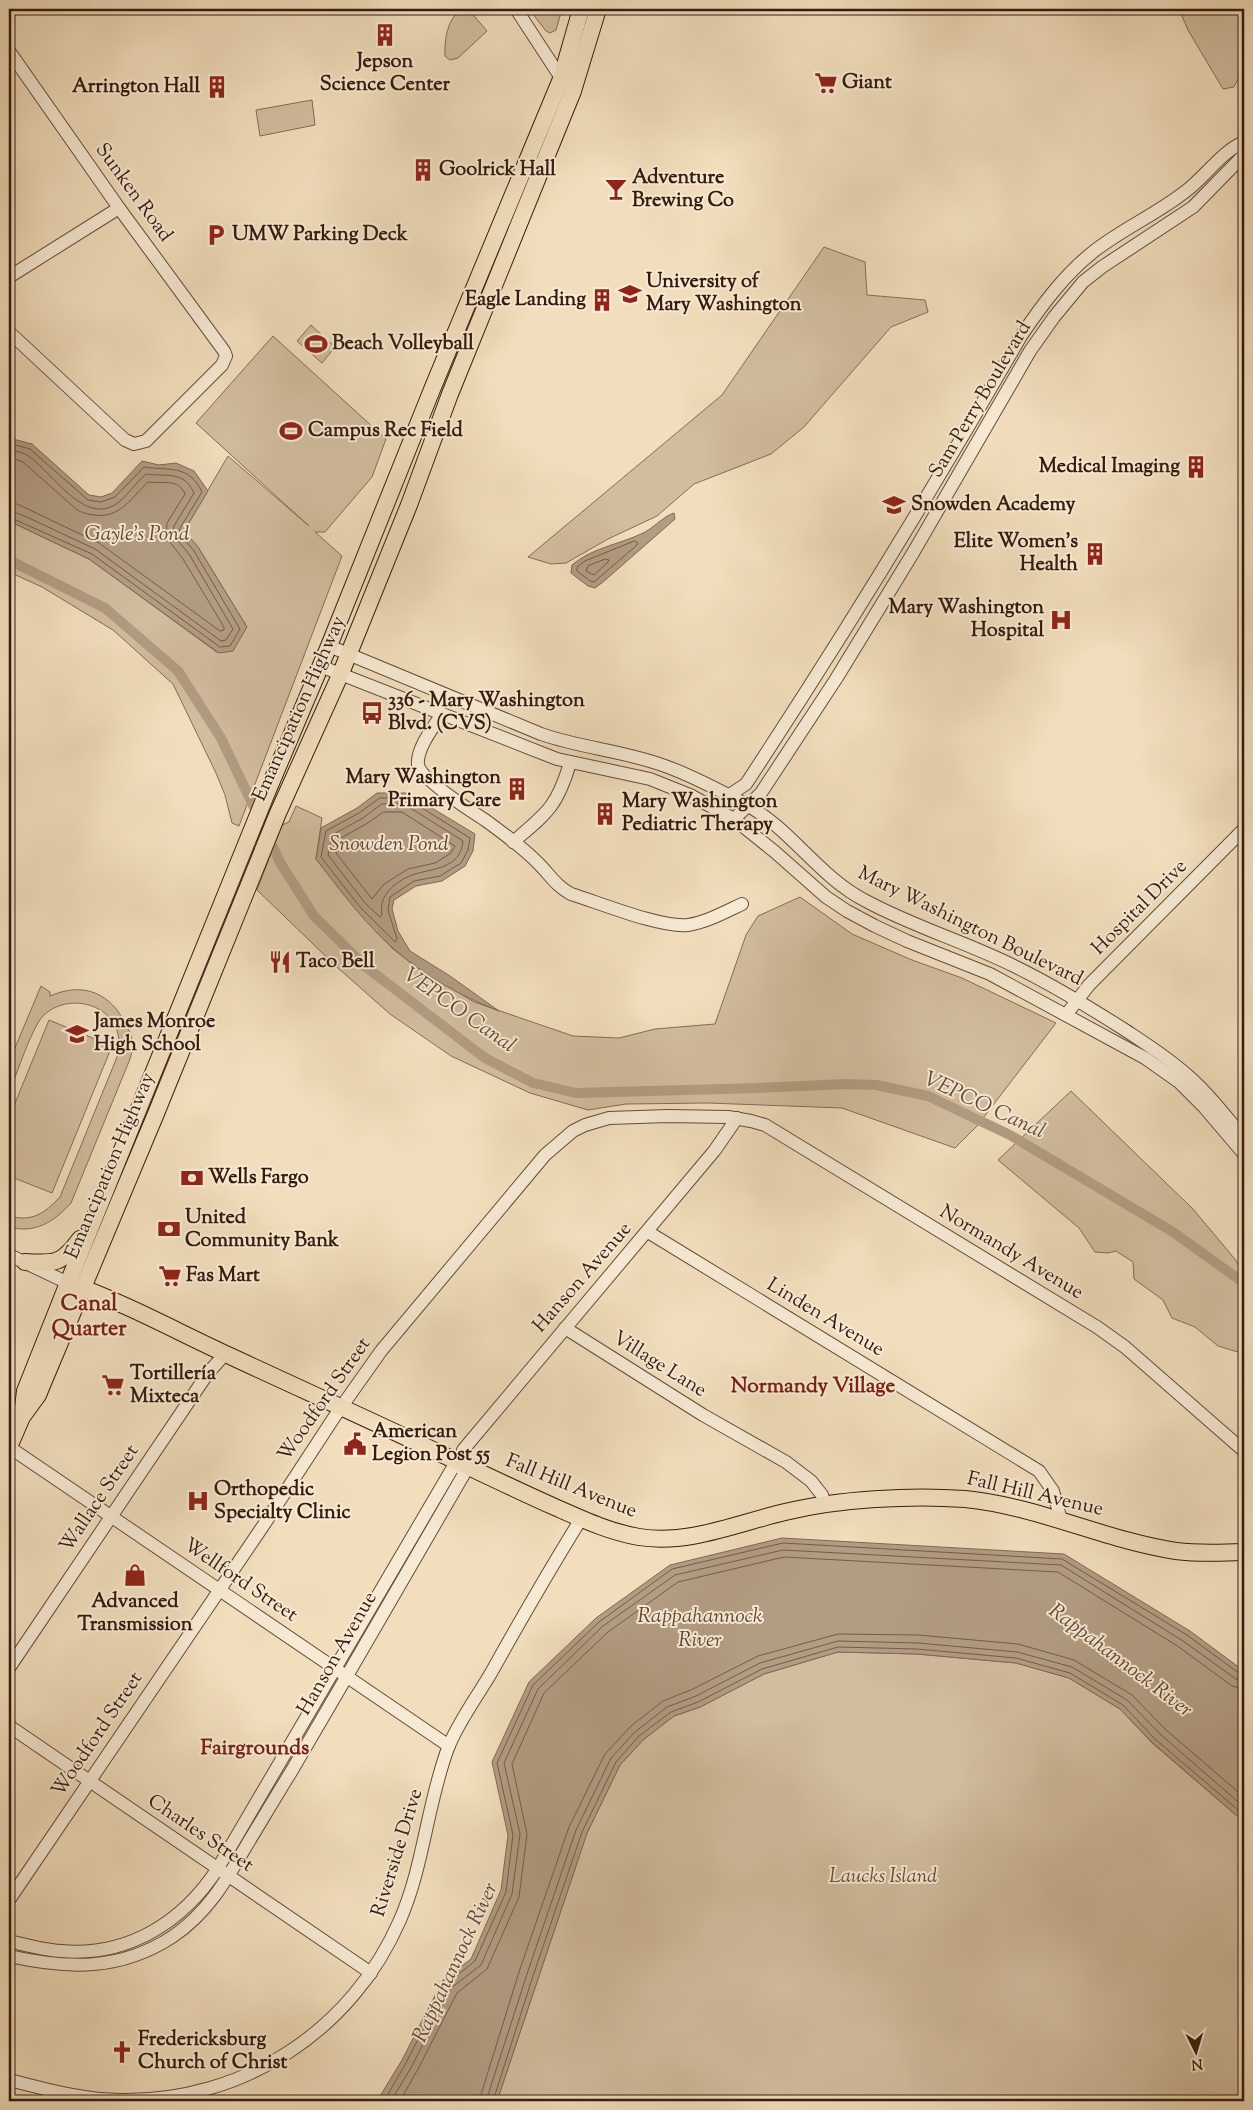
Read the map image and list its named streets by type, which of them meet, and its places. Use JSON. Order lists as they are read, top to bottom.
{
  "streets": {
    "main road": ["Emancipation Highway", "Fall Hill Avenue"],
    "street": [
      "Sunken Road",
      "Sam Perry Boulevard",
      "Hospital Drive",
      "Mary Washington Boulevard",
      "Normandy Avenue",
      "Hanson Avenue",
      "Linden Avenue",
      "Village Lane",
      "Woodford Street",
      "Wallace Street",
      "Wellford Street",
      "Charles Street",
      "Riverside Drive"
    ]
  },
  "crossings": [
    ["Sam Perry Boulevard", "Mary Washington Boulevard"],
    ["Emancipation Highway", "Mary Washington Boulevard"],
    ["Emancipation Highway", "Fall Hill Avenue"],
    ["Emancipation Highway", "Wellford Street"],
    ["Hospital Drive", "Mary Washington Boulevard"],
    ["Normandy Avenue", "Hanson Avenue"],
    ["Normandy Avenue", "Woodford Street"],
    ["Hanson Avenue", "Linden Avenue"],
    ["Hanson Avenue", "Village Lane"],
    ["Hanson Avenue", "Woodford Street"],
    ["Hanson Avenue", "Fall Hill Avenue"],
    ["Hanson Avenue", "Wellford Street"],
    ["Hanson Avenue", "Charles Street"],
    ["Linden Avenue", "Fall Hill Avenue"],
    ["Village Lane", "Fall Hill Avenue"],
    ["Woodford Street", "Fall Hill Avenue"],
    ["Woodford Street", "Wellford Street"],
    ["Woodford Street", "Charles Street"],
    ["Fall Hill Avenue", "Wallace Street"],
    ["Fall Hill Avenue", "Riverside Drive"],
    ["Wallace Street", "Wellford Street"],
    ["Wellford Street", "Riverside Drive"],
    ["Charles Street", "Riverside Drive"]
  ],
  "districts": ["Canal Quarter", "Normandy Village", "Fairgrounds"],
  "water": [
    "Gayle's Pond",
    "Snowden Pond",
    "VEPCO Canal",
    "Rappahannock River"
  ],
  "parks": ["Laucks Island"],
  "places": {
    "building": [
      "Jepson Science Center",
      "Arrington Hall",
      "Goolrick Hall",
      "Eagle Landing",
      "Medical Imaging",
      "Elite Women's Health",
      "Mary Washington Primary Care",
      "Mary Washington Pediatric Therapy"
    ],
    "supermarket": ["Giant", "Fas Mart", "Tortillería Mixteca"],
    "bar": ["Adventure Brewing Co"],
    "parking": ["UMW Parking Deck"],
    "school or university": ["University of Mary Washington", "Snowden Academy", "James Monroe High School"],
    "sports": ["Beach Volleyball", "Campus Rec Field"],
    "hospital": ["Mary Washington Hospital", "Orthopedic Specialty Clinic"],
    "bus stop": ["336 - Mary Washington Blvd. (CVS)"],
    "restaurant": ["Taco Bell"],
    "bank": ["Wells Fargo", "United Community Bank"],
    "public building": ["American Legion Post 55"],
    "shop": ["Advanced Transmission"],
    "church": ["Fredericksburg Church of Christ"]
  },
  "north": "bottom"
}
